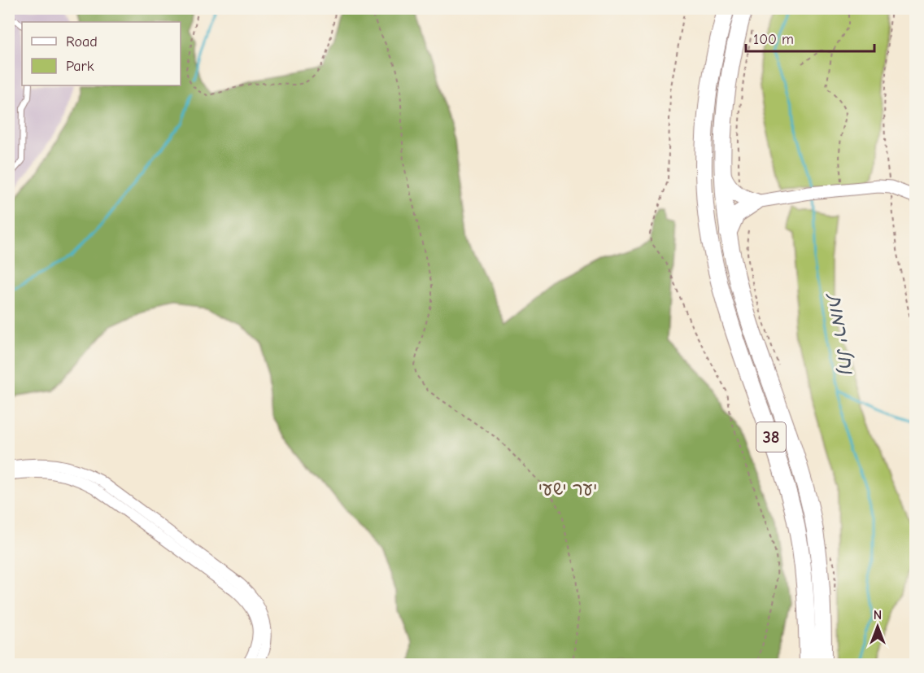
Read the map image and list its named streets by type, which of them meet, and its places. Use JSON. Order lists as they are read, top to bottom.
{
  "streets": {
    "highway": ["38"]
  },
  "water": ["נחל ירמות"],
  "parks": ["יער ישעי"],
  "legend": ["Road", "Park"],
  "scale_bar": "100 m",
  "north": "top"
}
